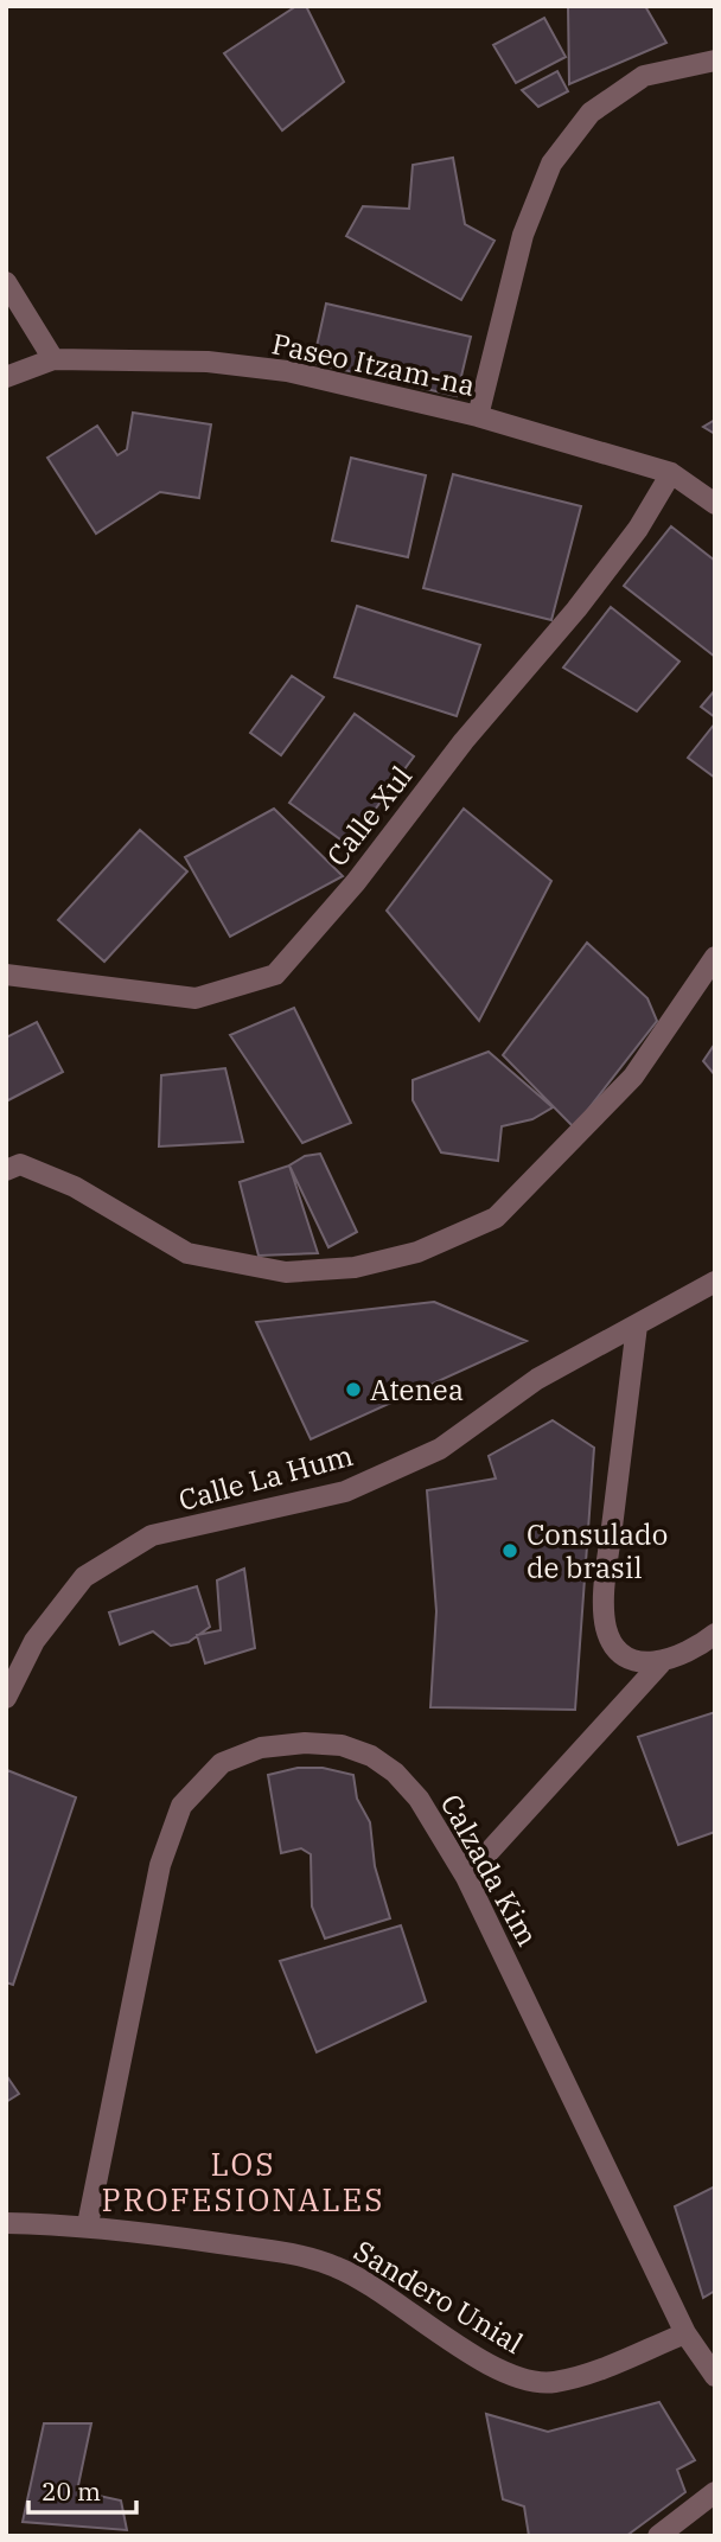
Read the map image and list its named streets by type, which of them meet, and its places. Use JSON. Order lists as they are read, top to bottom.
{
  "streets": {
    "street": [
      "Paseo Itzam-na",
      "Calle Xul",
      "Calle La Hum",
      "Calzada Kim",
      "Sandero Unial"
    ]
  },
  "crossings": [
    ["Paseo Itzam-na", "Calle Xul"],
    ["Calzada Kim", "Sandero Unial"]
  ],
  "districts": ["LOS PROFESIONALES"],
  "places": ["Atenea", "Consulado de brasil"],
  "scale_bar": "20 m"
}
